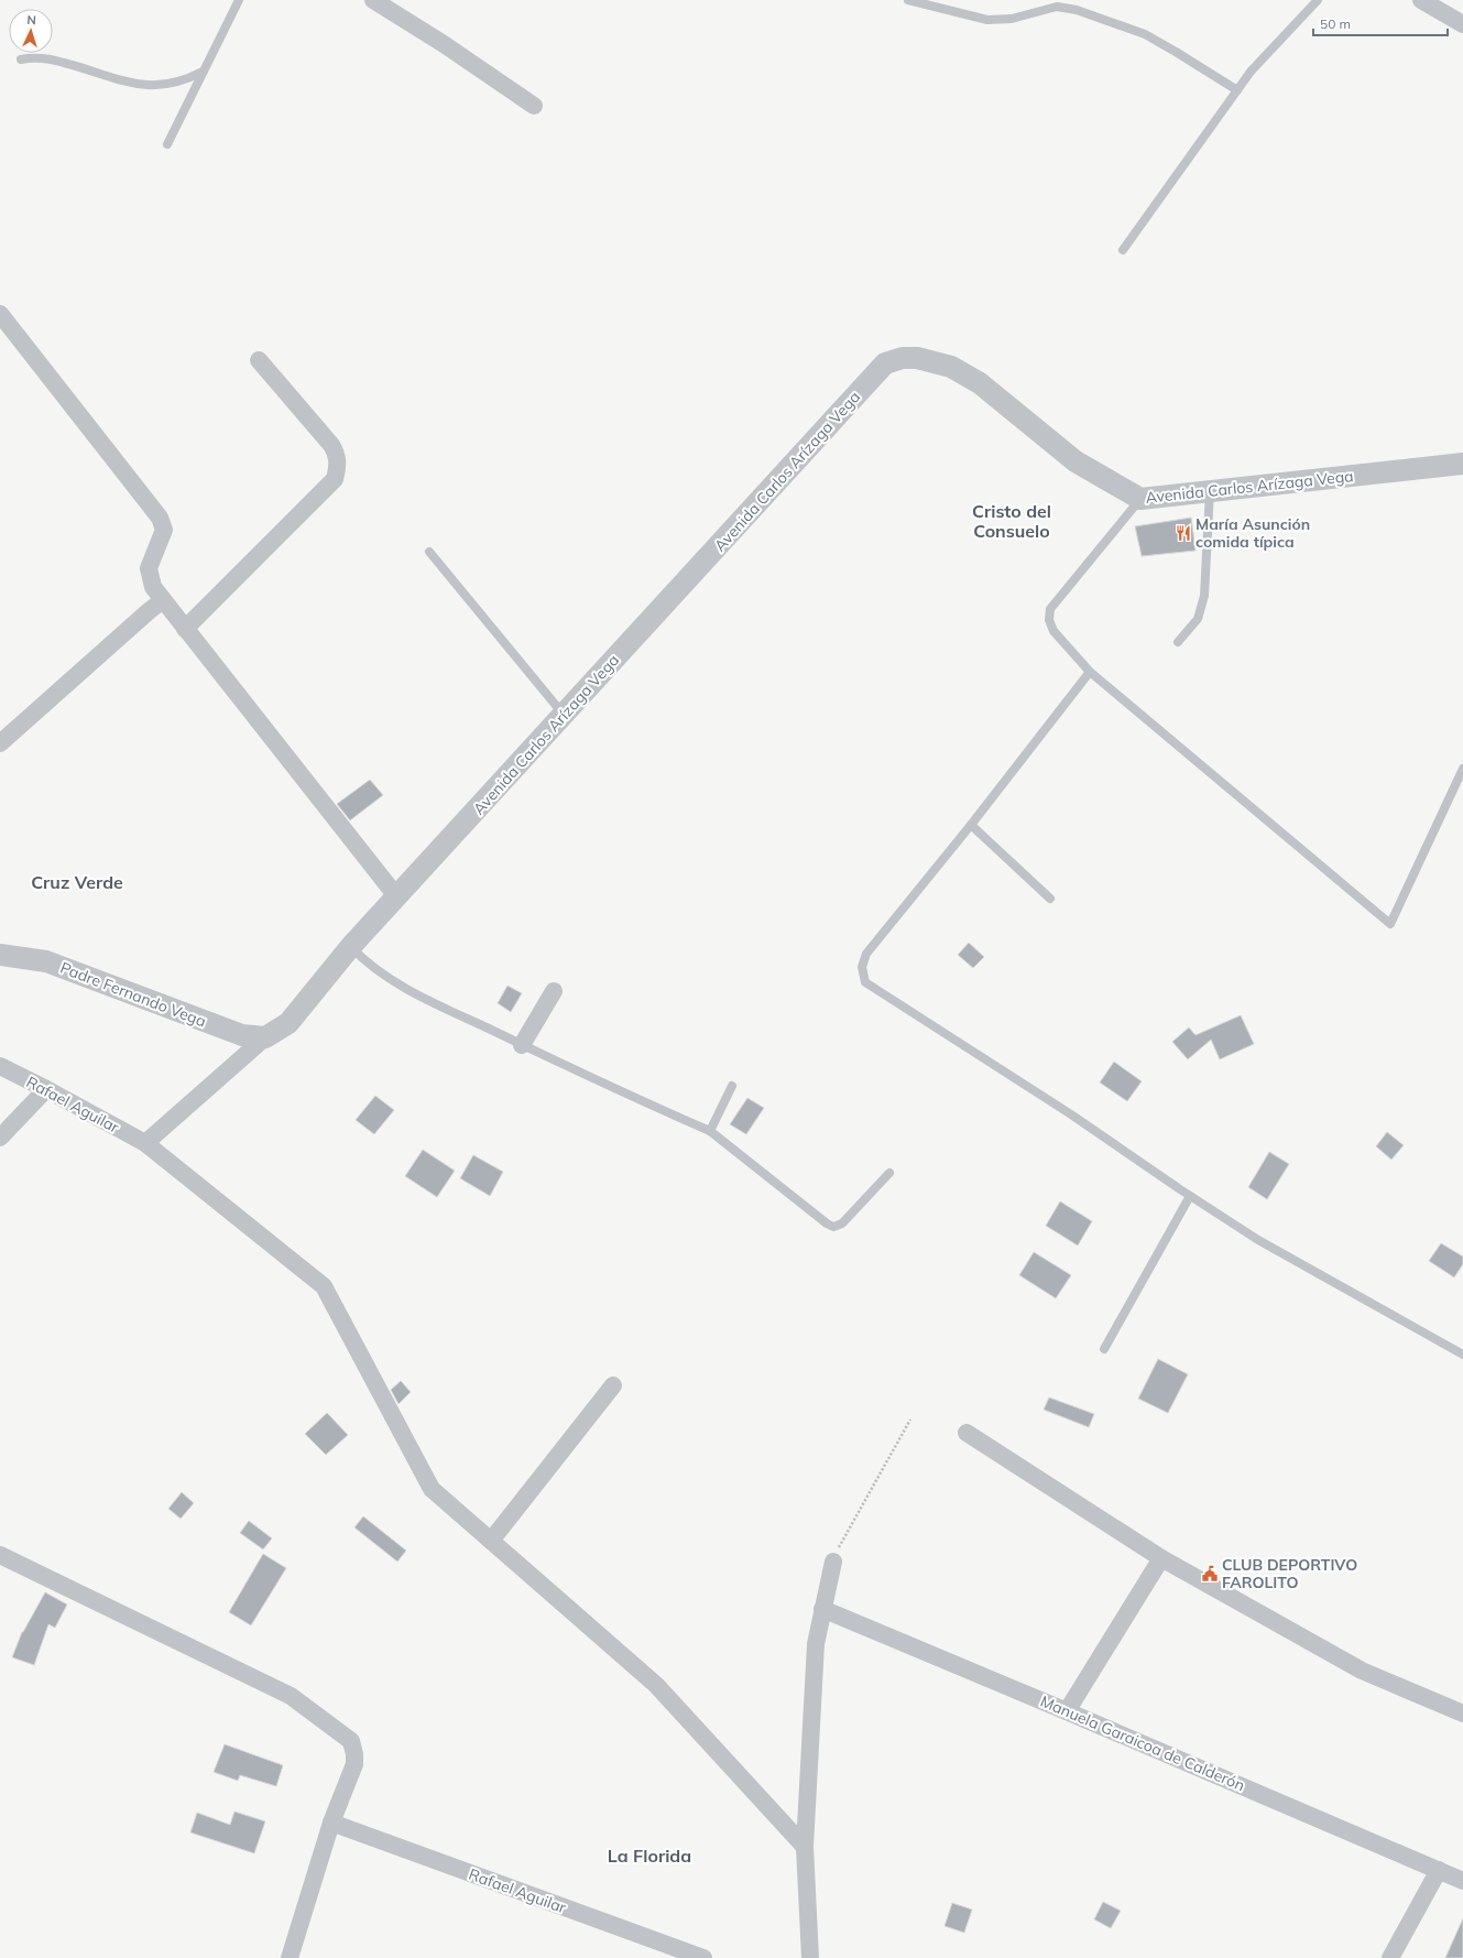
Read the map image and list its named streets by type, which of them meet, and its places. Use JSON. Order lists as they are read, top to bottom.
{
  "streets": {
    "street": [
      "Avenida Carlos Arízaga Vega",
      "Padre Fernando Vega",
      "Rafael Aguilar",
      "Manuela Garaicoa de Calderón"
    ]
  },
  "crossings": [
    ["Avenida Carlos Arízaga Vega", "Padre Fernando Vega"]
  ],
  "districts": ["Cristo del Consuelo", "Cruz Verde", "La Florida"],
  "places": {
    "restaurant": ["María Asunción comida típica"],
    "public building": ["CLUB DEPORTIVO FAROLITO"]
  },
  "scale_bar": "50 m",
  "north": "top"
}
